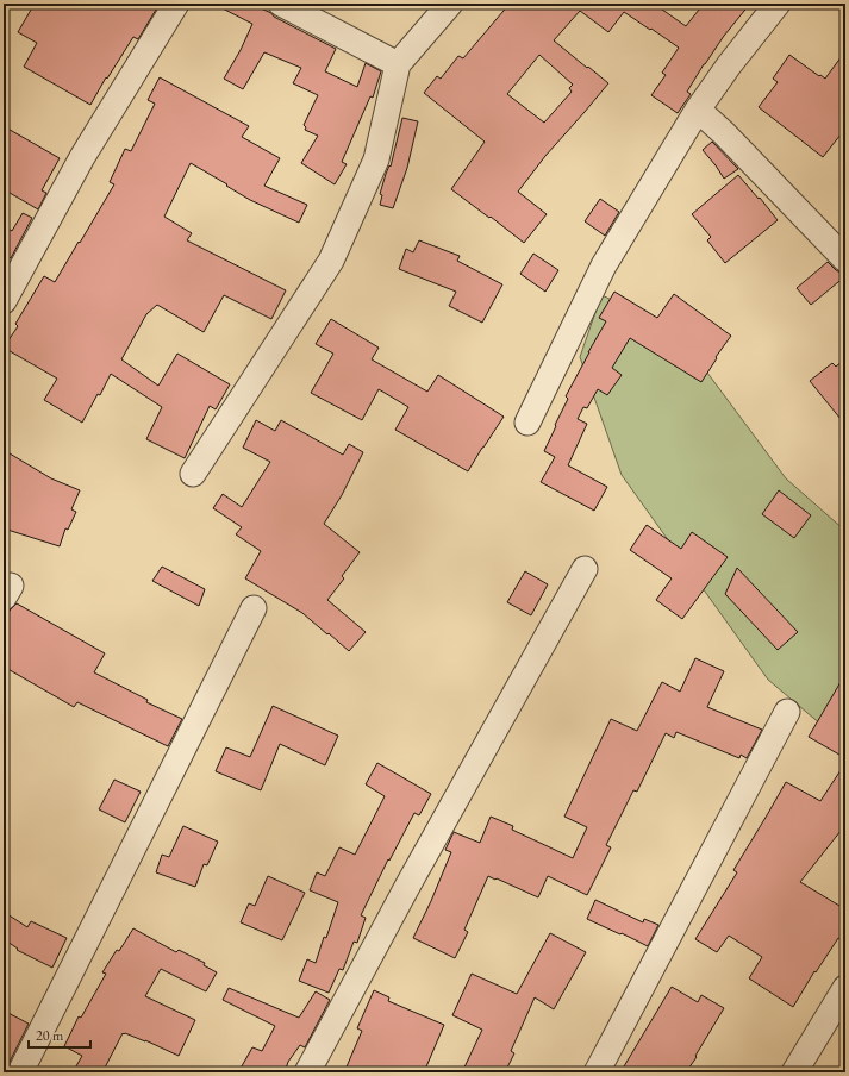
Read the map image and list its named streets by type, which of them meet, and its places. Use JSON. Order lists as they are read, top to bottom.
{
  "scale_bar": "20 m"
}
